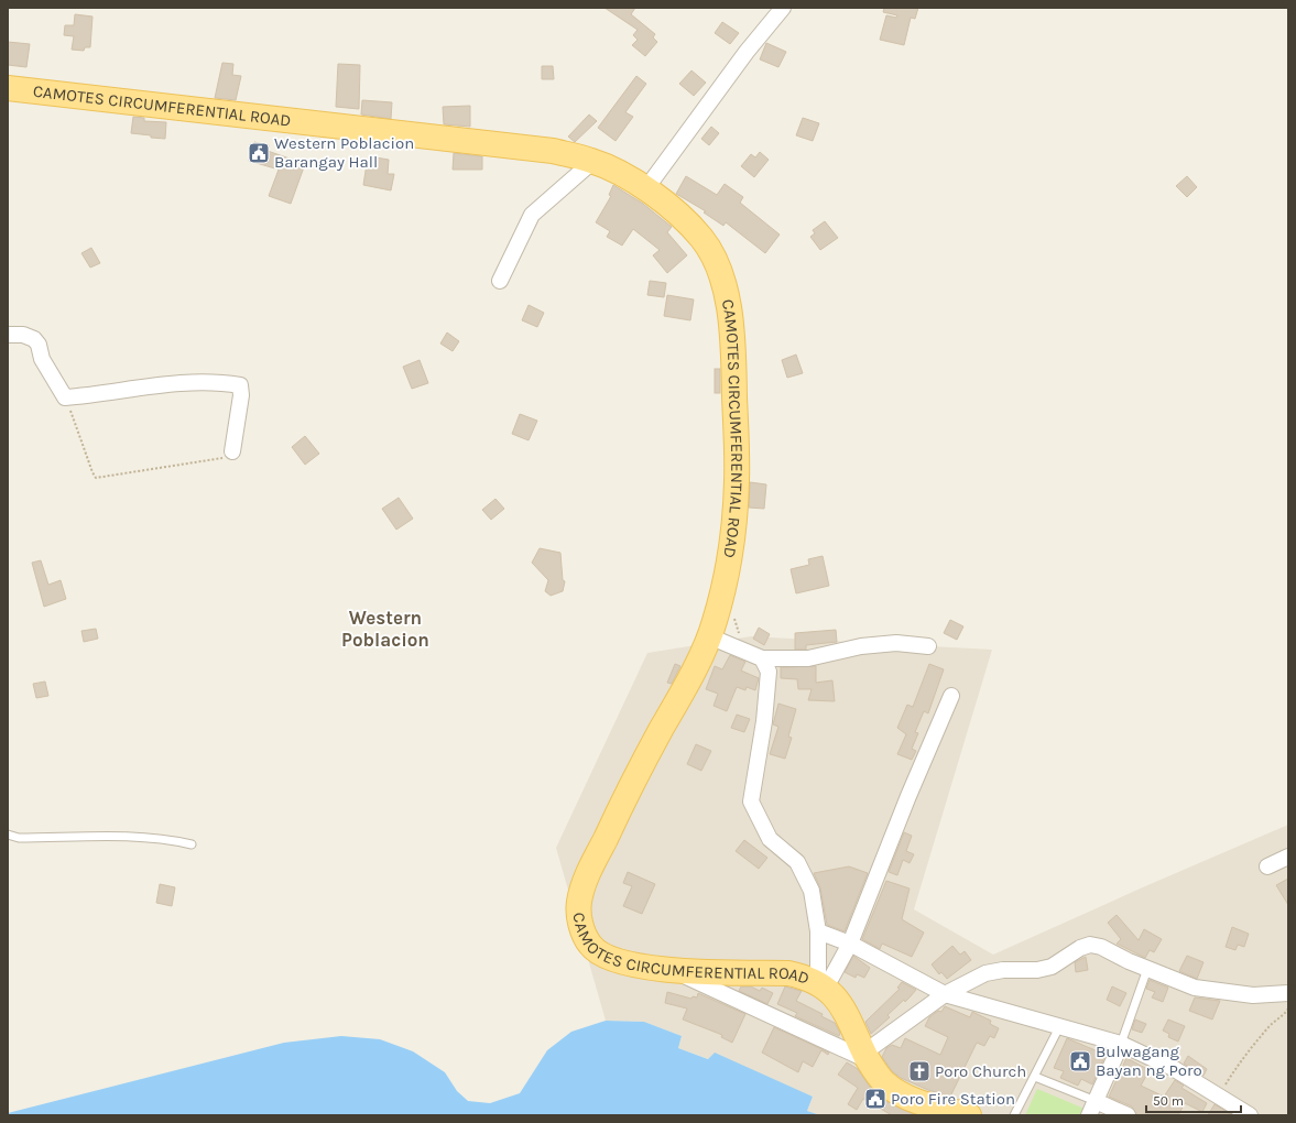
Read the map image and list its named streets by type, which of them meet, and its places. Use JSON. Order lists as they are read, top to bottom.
{
  "streets": {
    "main road": ["CAMOTES CIRCUMFERENTIAL ROAD"]
  },
  "districts": ["Western Poblacion"],
  "places": {
    "public building": ["Western Poblacion Barangay Hall", "Bulwagang Bayan ng Poro", "Poro Fire Station"],
    "church": ["Poro Church"]
  },
  "scale_bar": "50 m"
}
